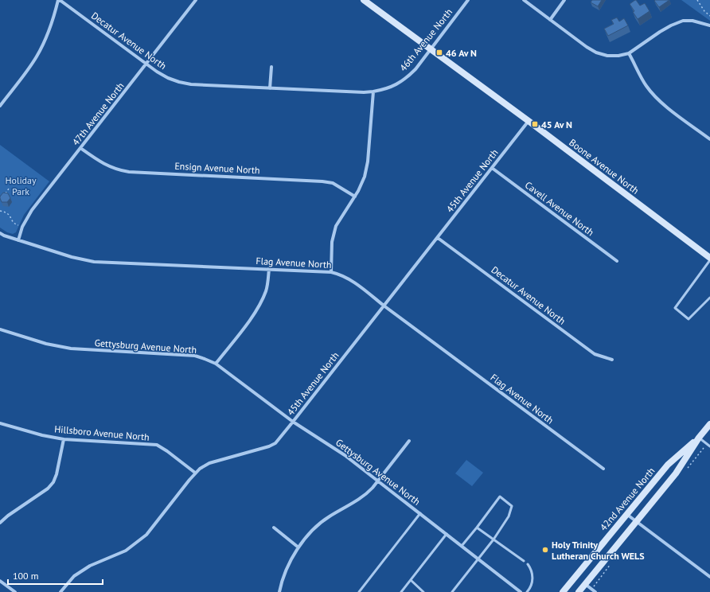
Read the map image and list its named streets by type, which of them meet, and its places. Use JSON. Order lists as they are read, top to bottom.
{
  "streets": {
    "street": [
      "46th Avenue North",
      "Decatur Avenue North",
      "47th Avenue North",
      "Boone Avenue North",
      "Ensign Avenue North",
      "45th Avenue North",
      "Cavell Avenue North",
      "Flag Avenue North",
      "Gettysburg Avenue North",
      "Hillsboro Avenue North",
      "42nd Avenue North"
    ]
  },
  "crossings": [
    ["46th Avenue North", "Decatur Avenue North"],
    ["46th Avenue North", "Boone Avenue North"],
    ["Decatur Avenue North", "47th Avenue North"],
    ["Decatur Avenue North", "45th Avenue North"],
    ["47th Avenue North", "Ensign Avenue North"],
    ["47th Avenue North", "Flag Avenue North"],
    ["Boone Avenue North", "45th Avenue North"],
    ["45th Avenue North", "Cavell Avenue North"],
    ["45th Avenue North", "Flag Avenue North"],
    ["45th Avenue North", "Gettysburg Avenue North"],
    ["45th Avenue North", "Hillsboro Avenue North"]
  ],
  "parks": ["Holiday Park"],
  "places": {
    "transit": ["46 Av N", "45 Av N"],
    "other": ["Holy Trinity Lutheran Church WELS"]
  },
  "scale_bar": "100 m"
}
